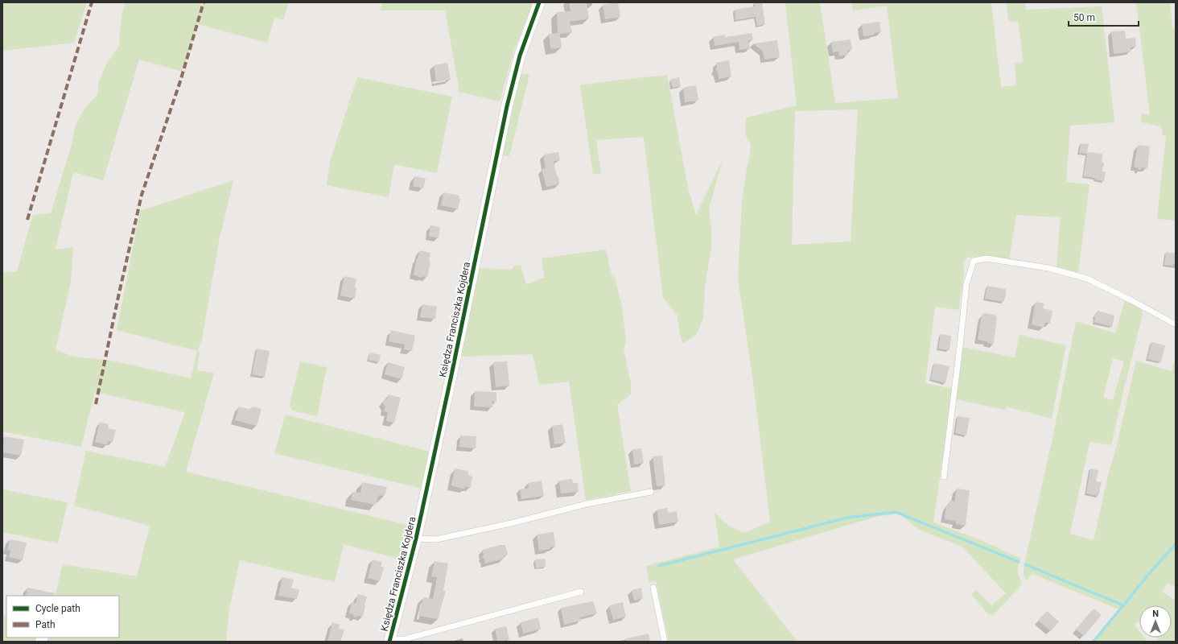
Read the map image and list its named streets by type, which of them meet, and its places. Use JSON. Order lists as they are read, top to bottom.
{
  "streets": {
    "street": ["Księdza Franciszka Kojdera"]
  },
  "legend": ["Cycle path", "Path"],
  "scale_bar": "50 m",
  "north": "top"
}
